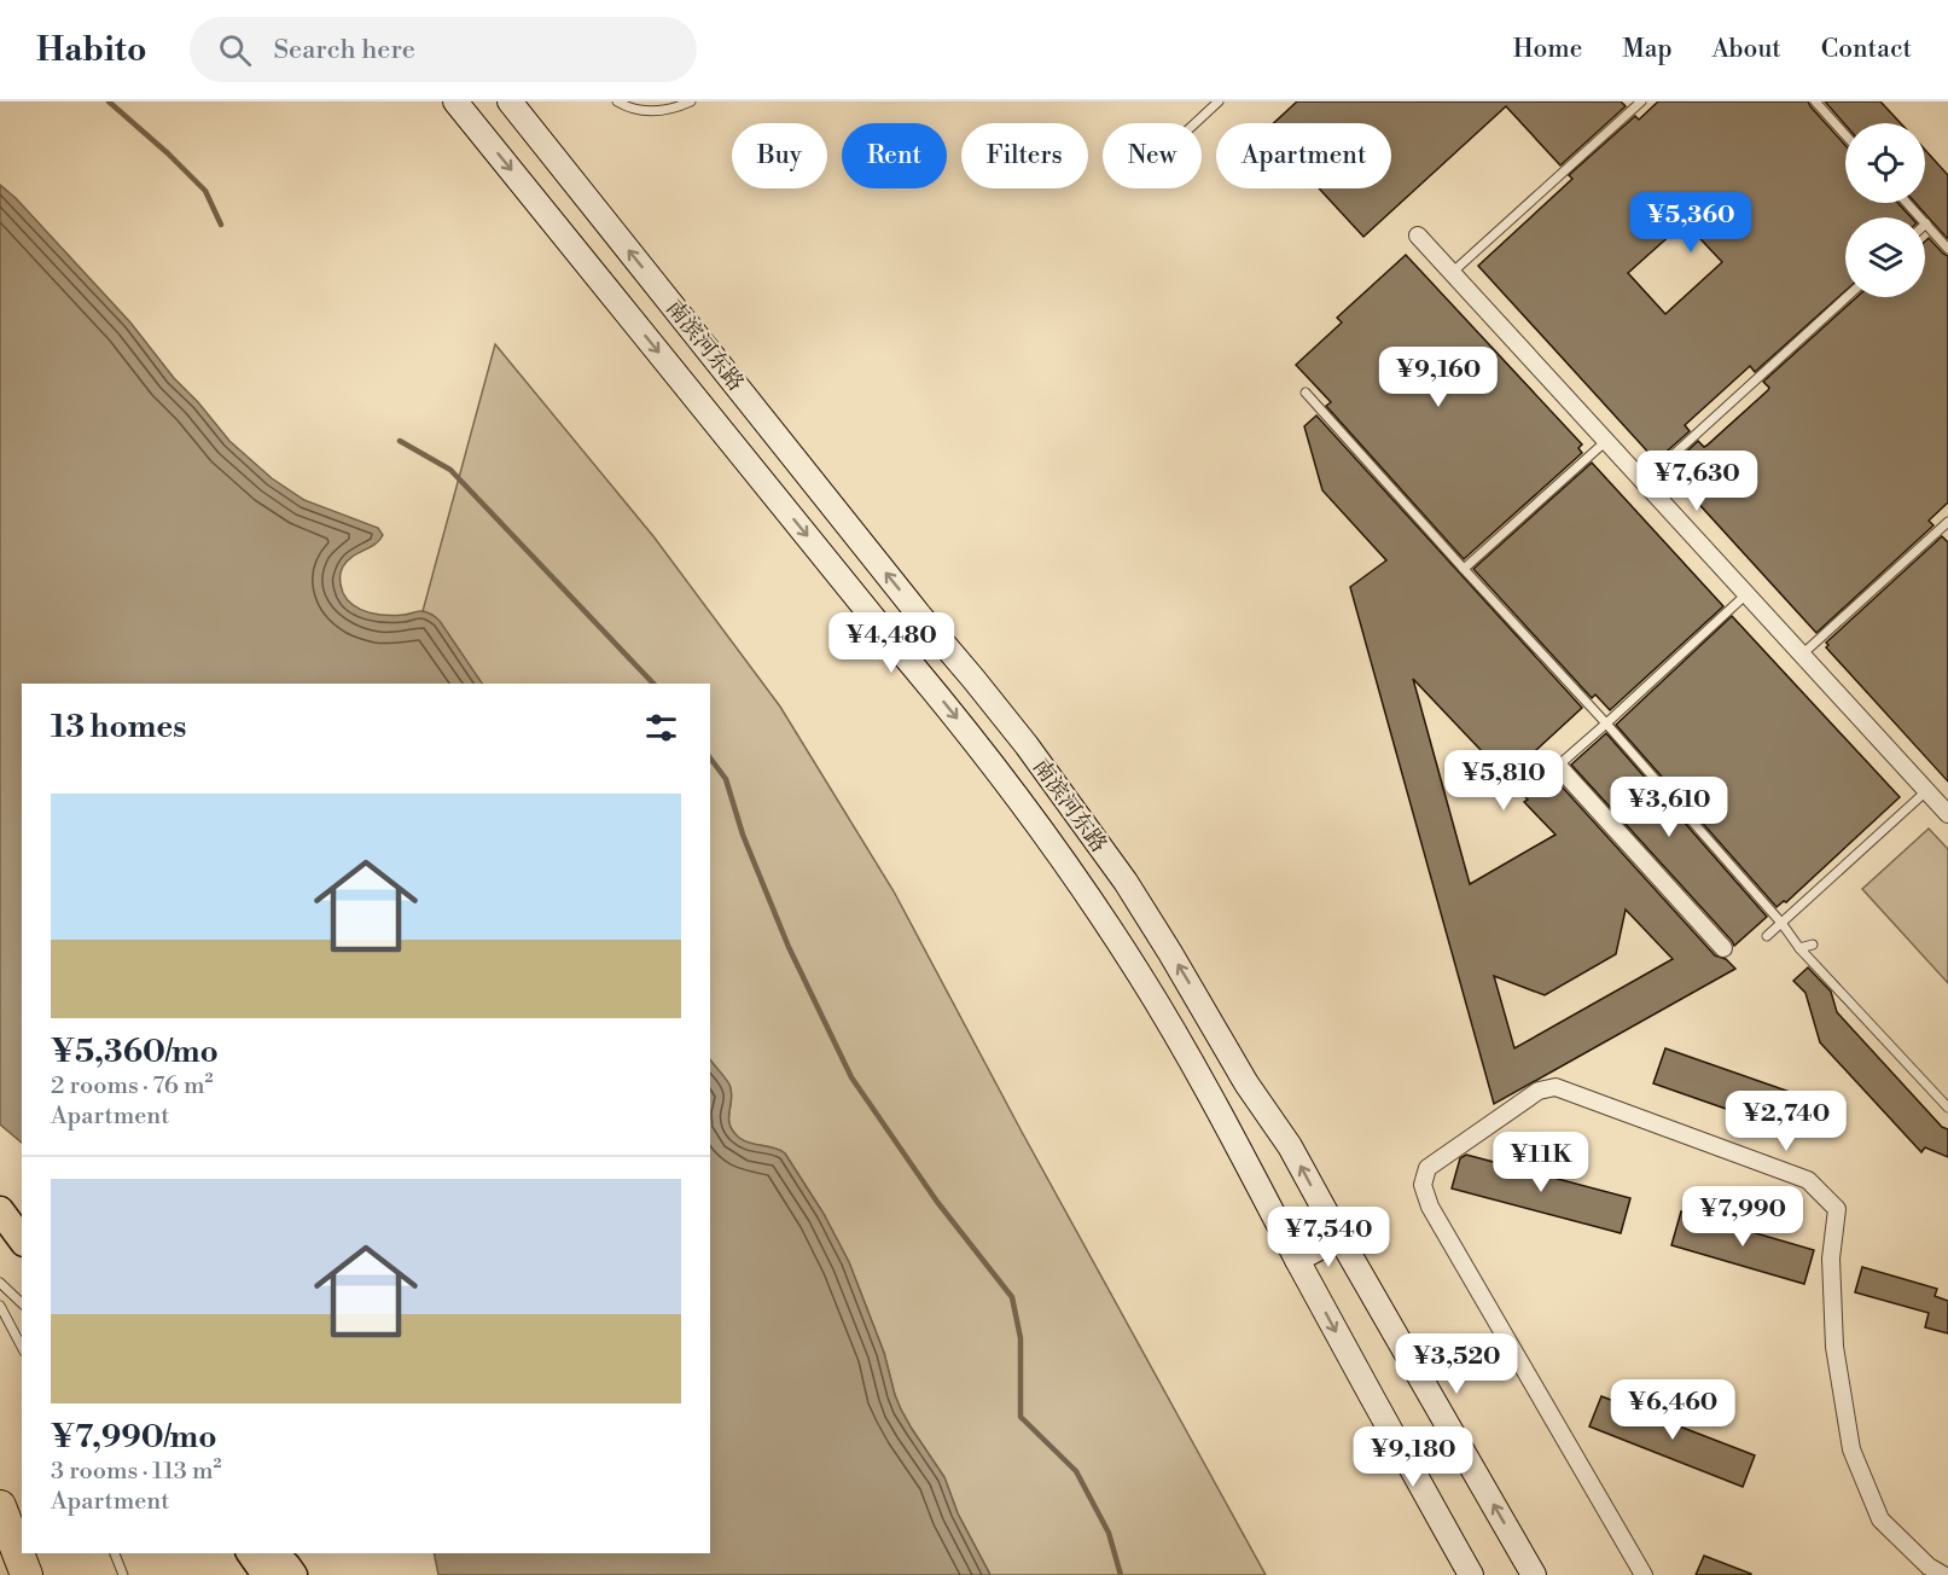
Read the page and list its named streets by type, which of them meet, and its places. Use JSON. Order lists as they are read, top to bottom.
{
  "streets": {
    "main road": ["南滨河东路"]
  },
  "page": {
    "header": "Habito",
    "search": "Search here",
    "nav": [
      "Home",
      "Map",
      "About",
      "Contact"
    ],
    "chip": [
      "Buy",
      "Rent",
      "Filters",
      "New",
      "Apartment"
    ],
    "price": [
      "¥5,360",
      "¥9,160",
      "¥7,630",
      "¥4,480",
      "¥5,810",
      "¥3,610",
      "¥2,740",
      "¥11K",
      "¥7,990",
      "¥7,540",
      "¥3,520",
      "¥6,460",
      "¥9,180"
    ],
    "heading": "13 homes",
    "list": [
      {
        "name": "¥5,360/mo",
        "note": "2 rooms · 76 m² · Apartment"
      },
      {
        "name": "¥7,990/mo",
        "note": "3 rooms · 113 m² · Apartment"
      }
    ]
  }
}
